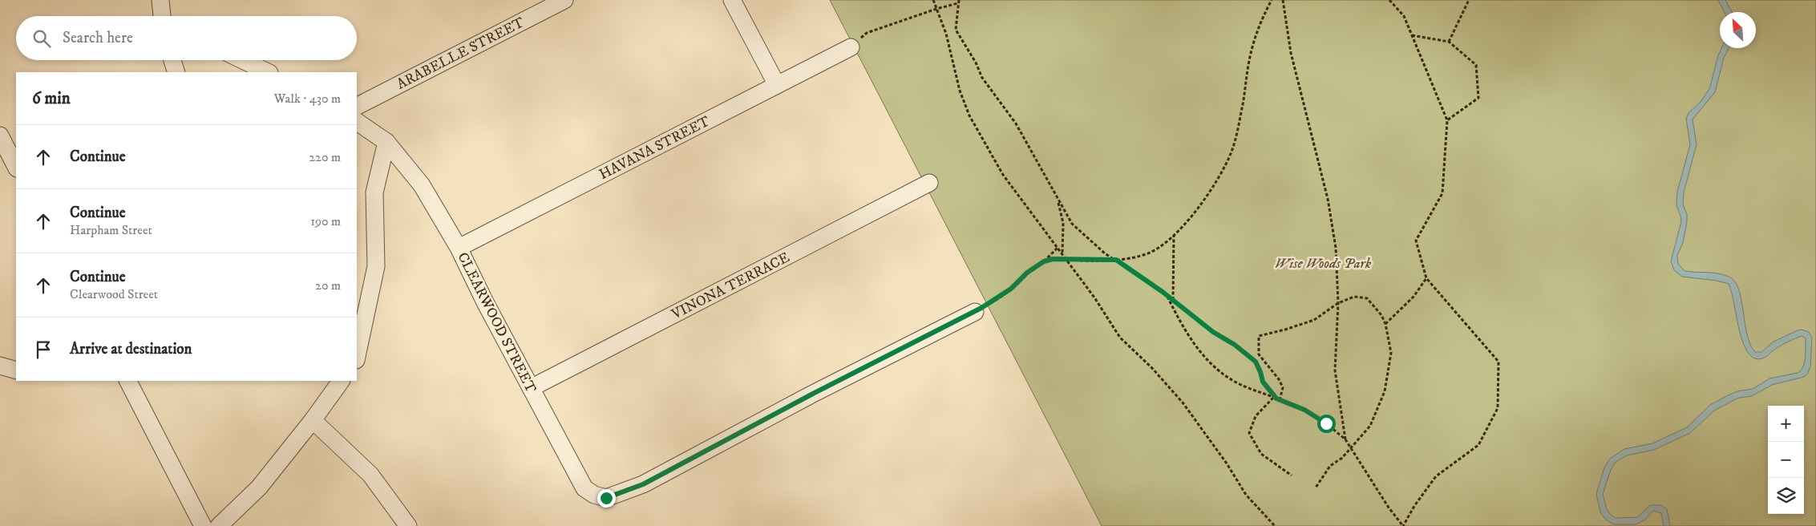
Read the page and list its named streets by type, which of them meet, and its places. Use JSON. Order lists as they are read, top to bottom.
{
  "streets": {
    "street": [
      "ARABELLE STREET",
      "HAVANA STREET",
      "VINONA TERRACE",
      "CLEARWOOD STREET"
    ]
  },
  "crossings": [
    ["HAVANA STREET", "CLEARWOOD STREET"],
    ["VINONA TERRACE", "CLEARWOOD STREET"]
  ],
  "parks": ["Wise Woods Park"],
  "north": "top left",
  "page": {
    "search": "Search here",
    "heading": ["6 min", "Walk · 430 m"],
    "list": [
      ["Continue", "220 m"],
      ["Continue", "Harpham Street", "190 m"],
      ["Continue", "Clearwood Street", "20 m"],
      "Arrive at destination"
    ],
    "map_buttons": ["+", "−"]
  }
}
